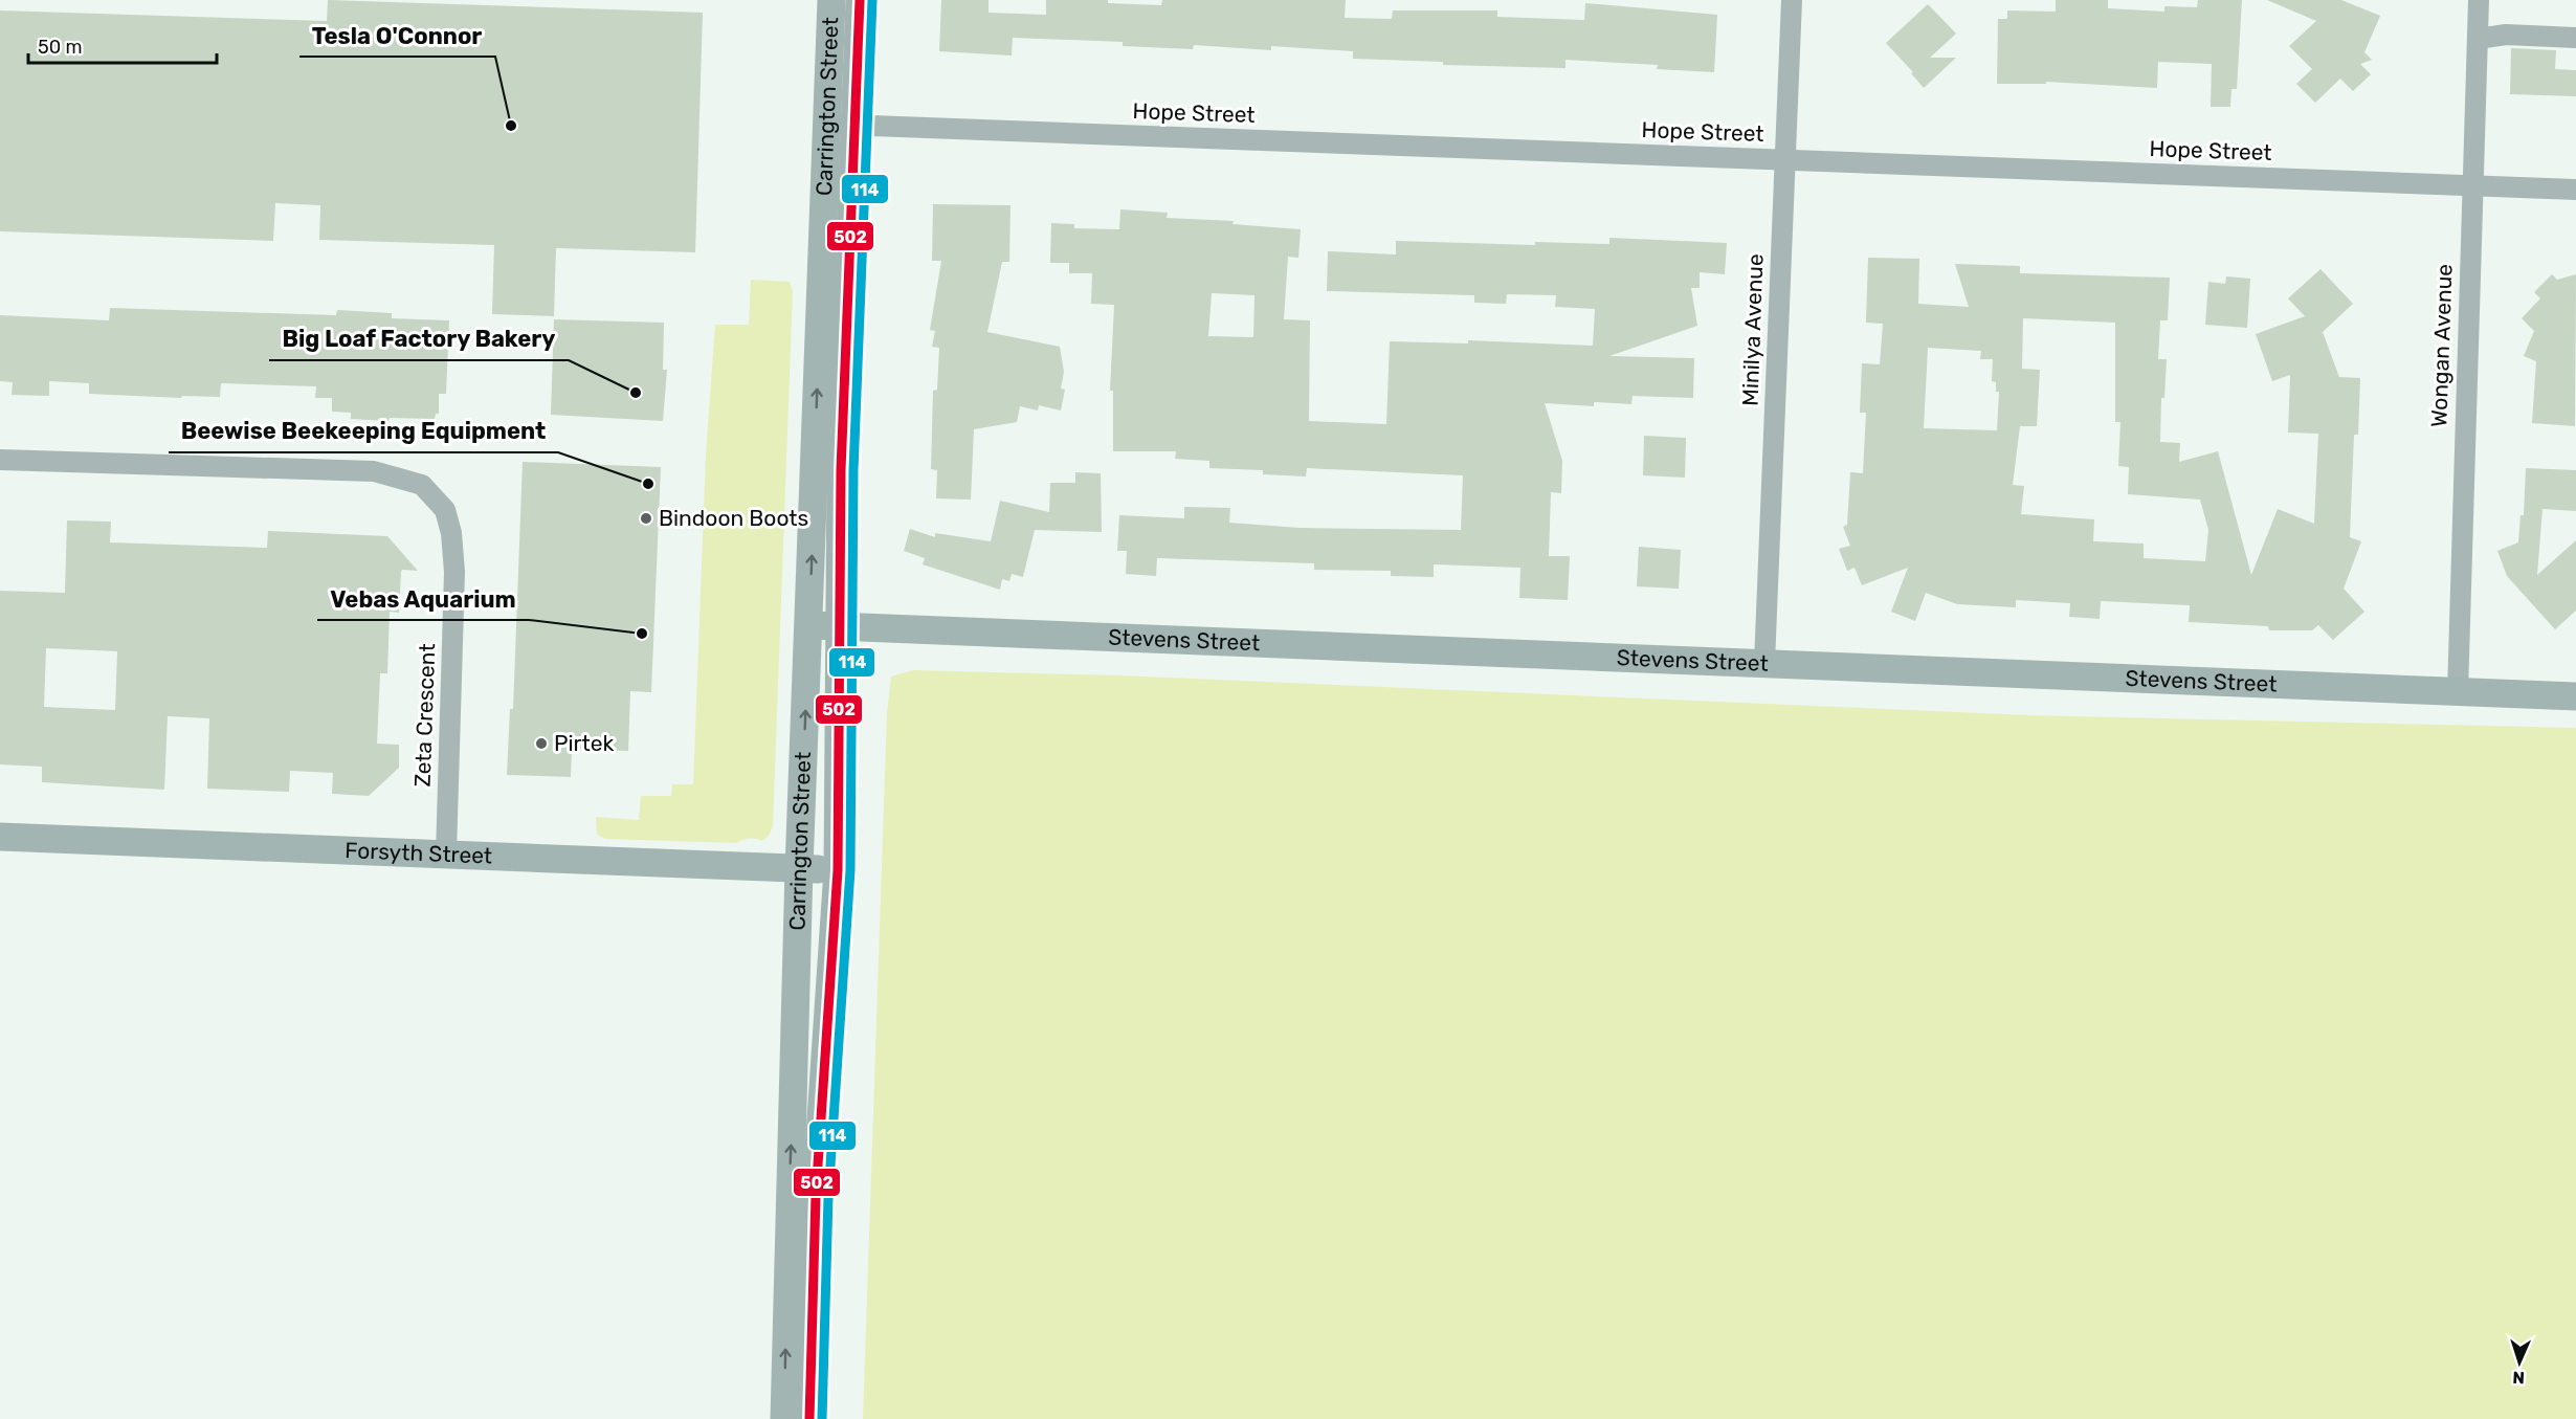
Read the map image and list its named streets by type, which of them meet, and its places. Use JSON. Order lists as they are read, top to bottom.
{
  "streets": {
    "main road": ["Carrington Street", "Stevens Street", "Forsyth Street"],
    "street": [
      "Hope Street",
      "Minilya Avenue",
      "Wongan Avenue",
      "Zeta Crescent"
    ]
  },
  "crossings": [
    ["Carrington Street", "Hope Street"],
    ["Carrington Street", "Stevens Street"],
    ["Carrington Street", "Forsyth Street"],
    ["Hope Street", "Minilya Avenue"],
    ["Hope Street", "Wongan Avenue"],
    ["Minilya Avenue", "Stevens Street"],
    ["Wongan Avenue", "Stevens Street"],
    ["Zeta Crescent", "Forsyth Street"]
  ],
  "places": [
    "Tesla O'Connor",
    "Big Loaf Factory Bakery",
    "Beewise Beekeeping Equipment",
    "Bindoon Boots",
    "Vebas Aquarium",
    "Pirtek"
  ],
  "lines": ["transit line 502", "transit line 114"],
  "scale_bar": "50 m",
  "north": "bottom"
}
